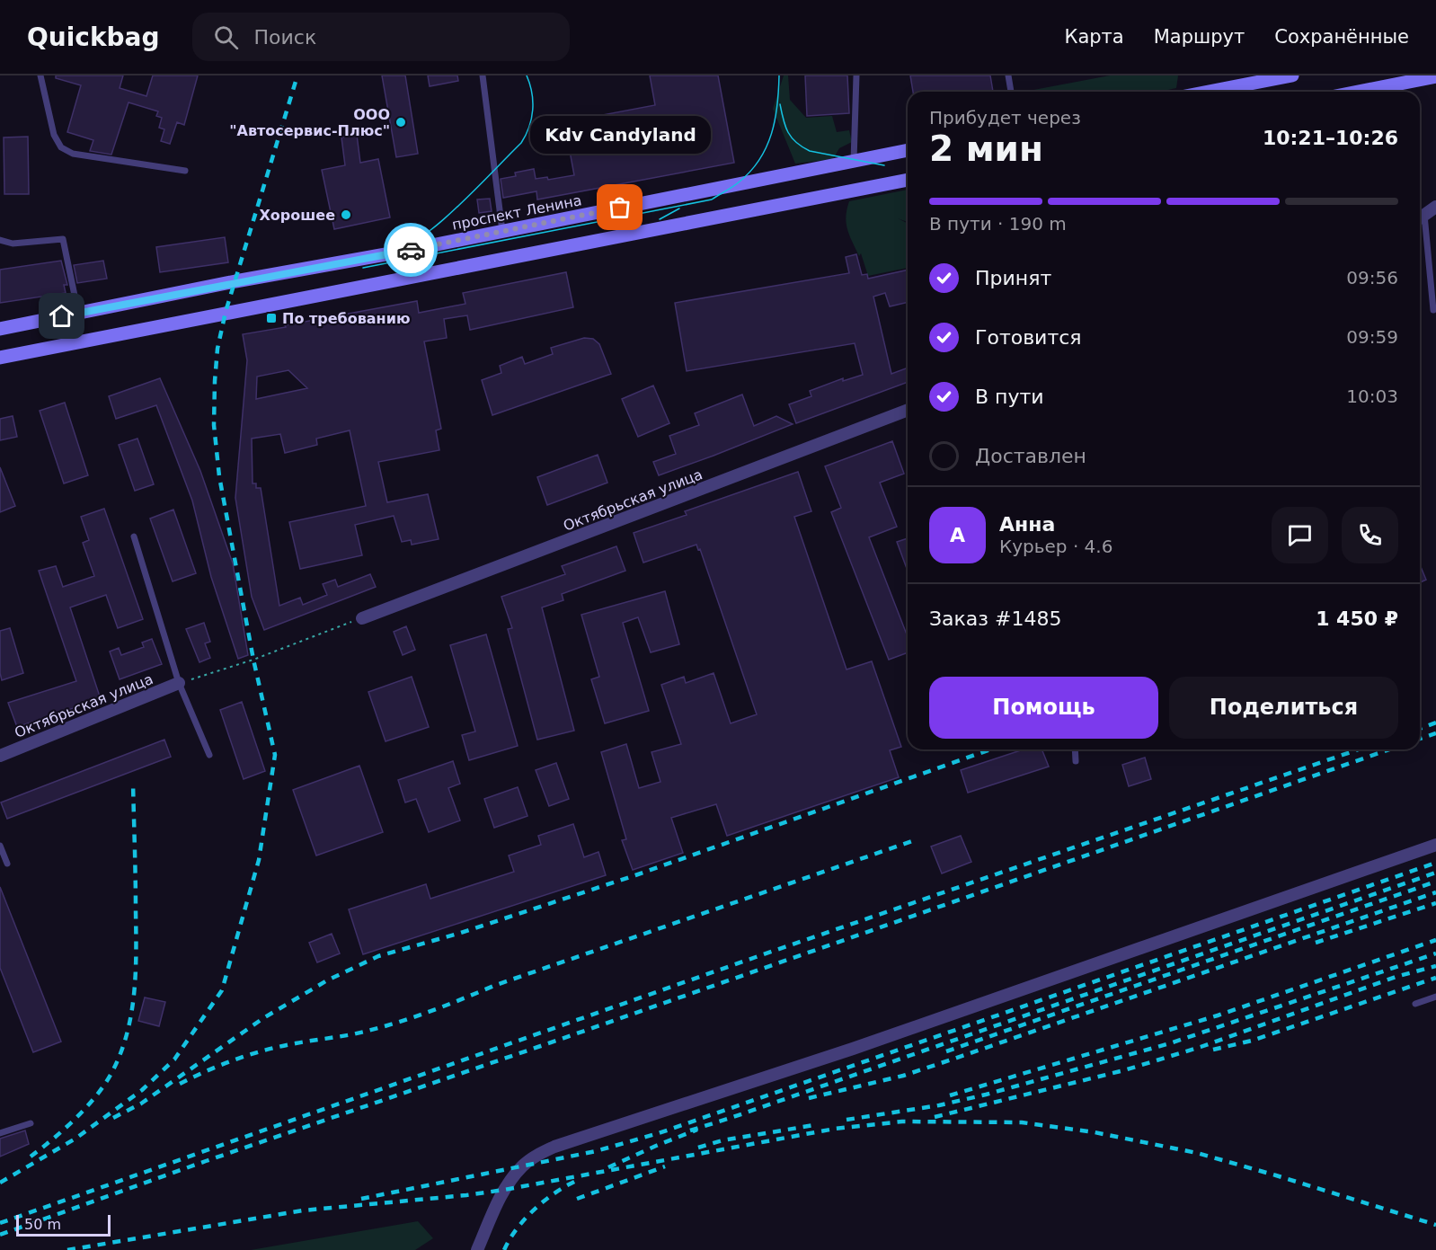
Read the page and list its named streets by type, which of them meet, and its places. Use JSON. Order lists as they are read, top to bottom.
{
  "streets": {
    "main road": ["проспект Ленина"],
    "street": ["Октябрьская улица"]
  },
  "places": {
    "other": ["ООО \"Автосервис-Плюс\"", "Kdv Candyland", "Хорошее"],
    "transit": ["По требованию"]
  },
  "scale_bar": "50 m",
  "page": {
    "header": "Quickbag",
    "search": "Поиск",
    "nav": ["Карта", "Маршрут", "Сохранённые"],
    "heading": ["2 мин", "Прибудет через", "10:21–10:26"],
    "panel": [
      "Анна",
      "Курьер · 4.6",
      "Заказ #1485",
      "1 450 ₽"
    ],
    "bubble": "Kdv Candyland",
    "bar": "В пути · 190 m",
    "list": [
      ["Принят", "09:56"],
      ["Готовится", "09:59"],
      ["В пути", "10:03"],
      "Доставлен"
    ],
    "round": "А",
    "buttons": ["Помощь", "Поделиться"],
    "scale": "50 m"
  }
}
